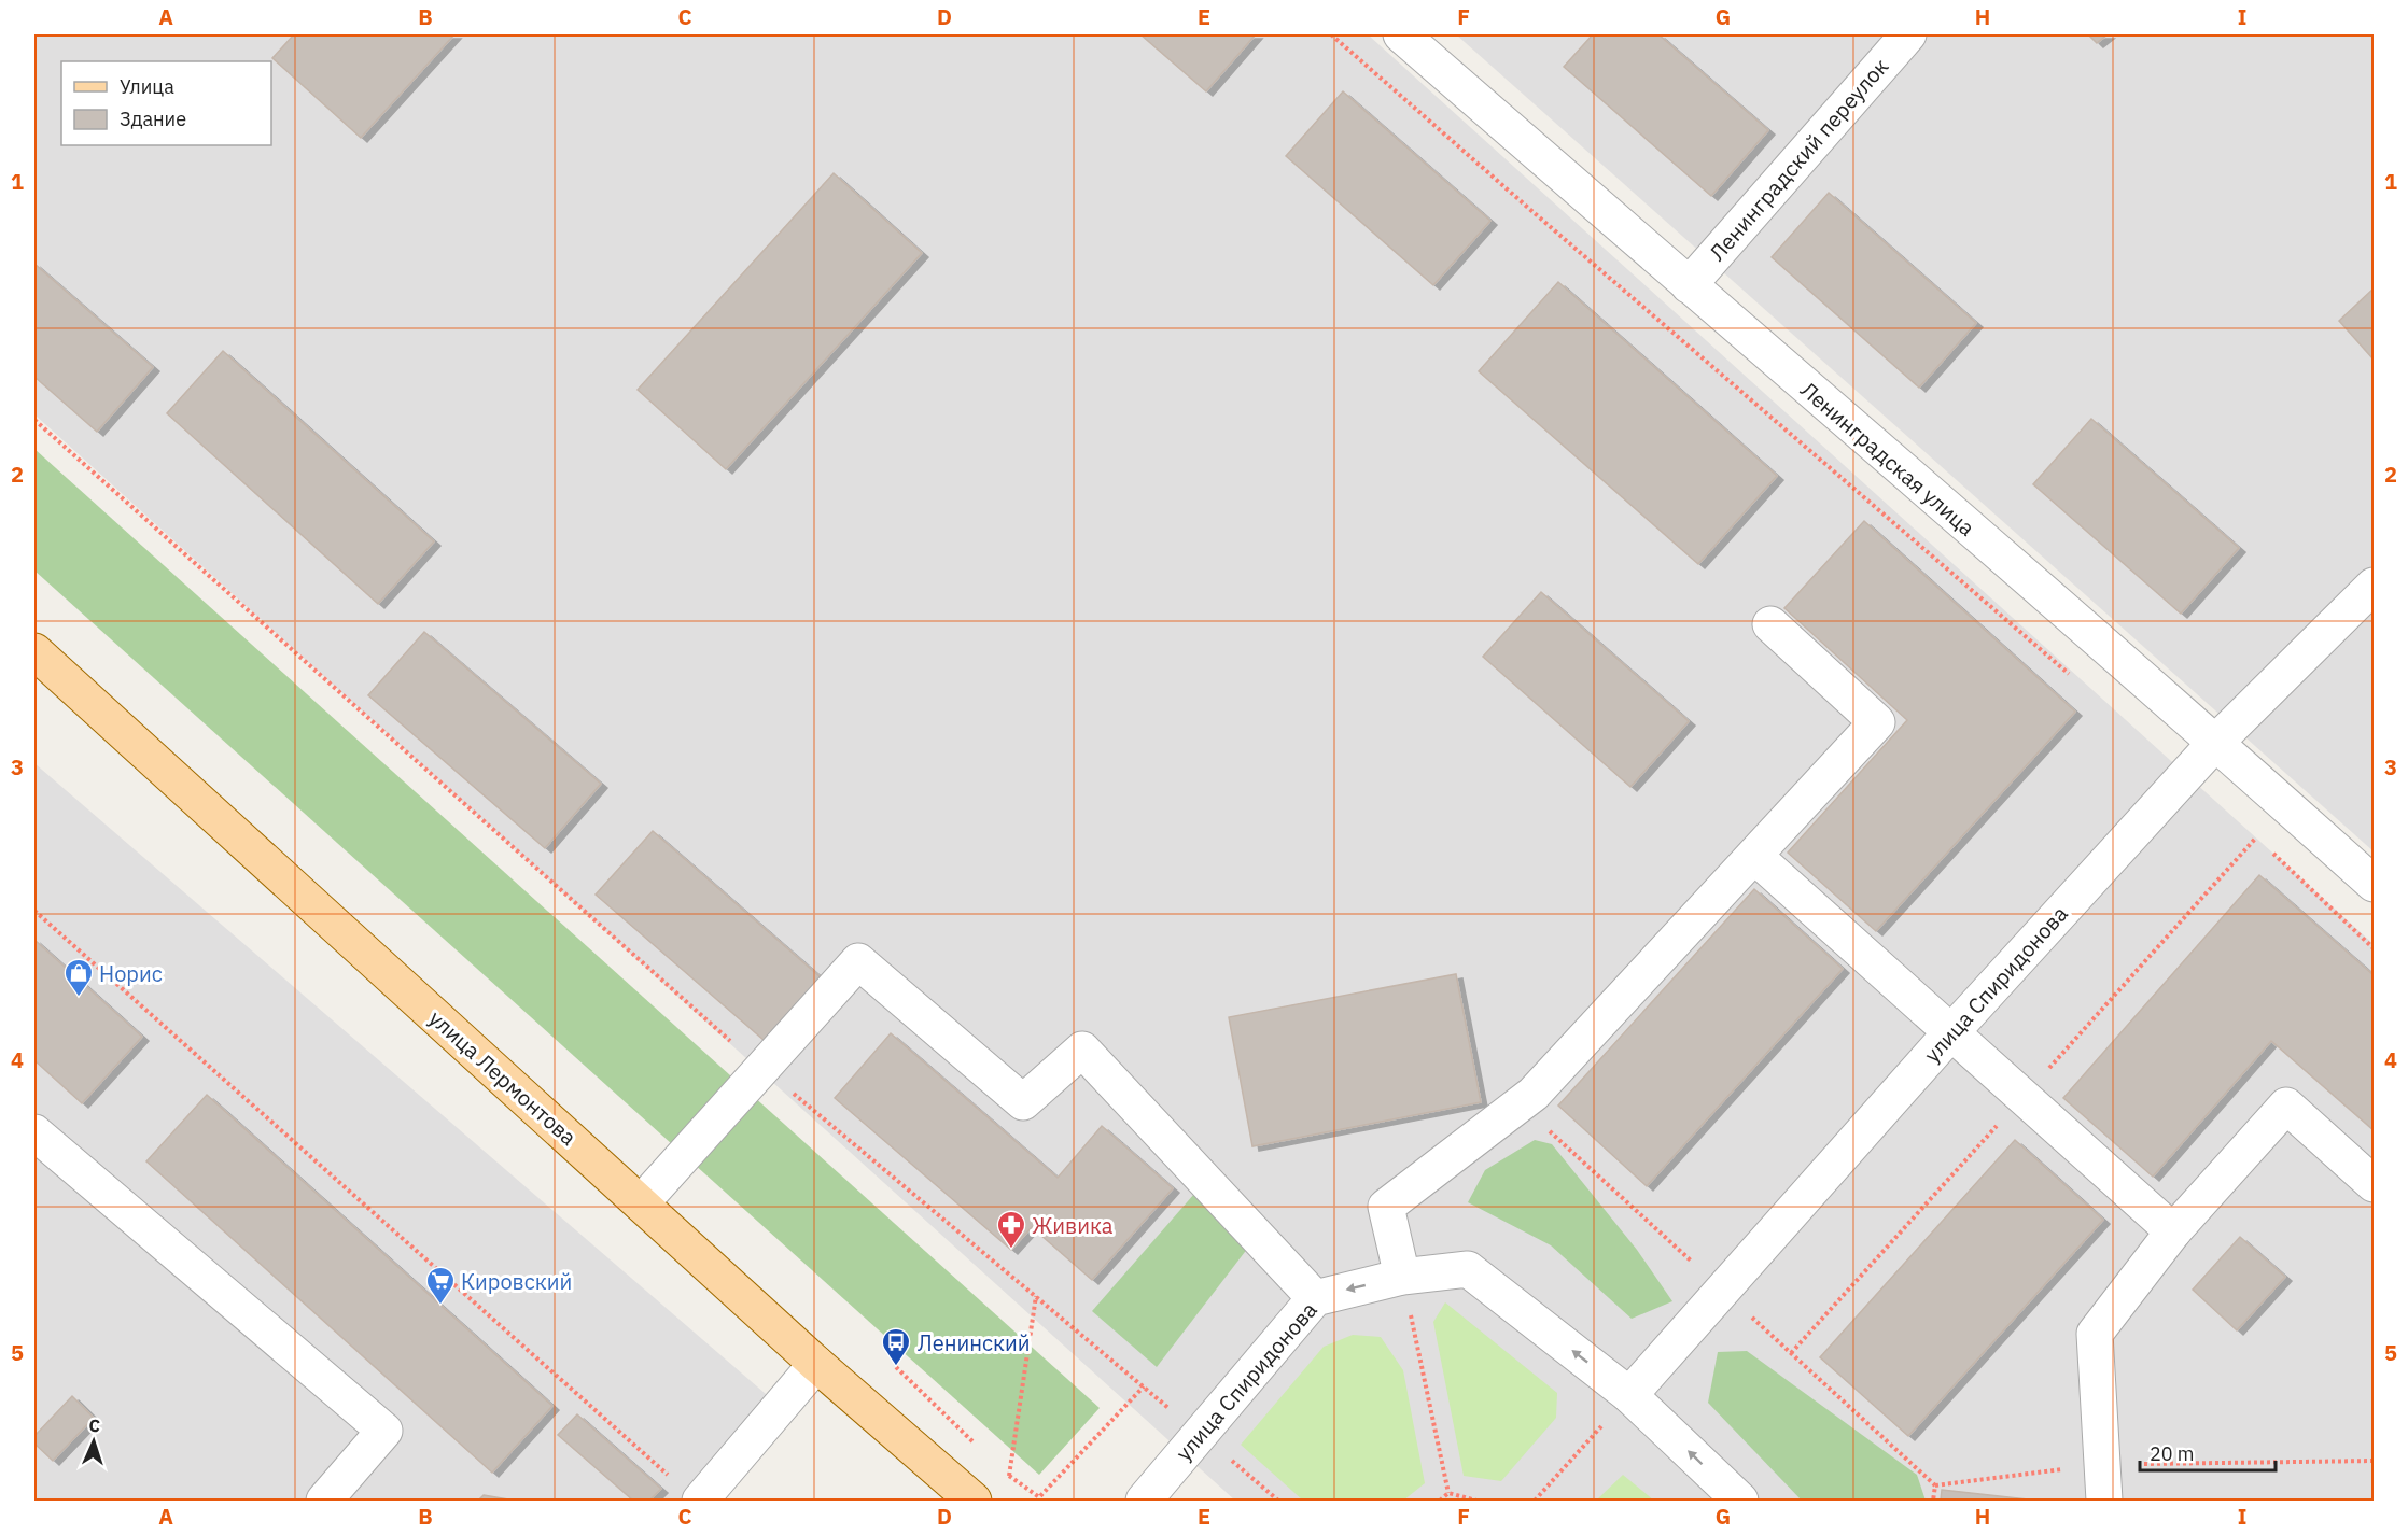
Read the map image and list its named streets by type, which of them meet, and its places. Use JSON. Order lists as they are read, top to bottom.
{
  "streets": {
    "main road": ["улица Лермонтова"],
    "street": ["Ленинградский переулок", "Ленинградская улица", "улица Спиридонова"]
  },
  "crossings": [
    ["Ленинградский переулок", "Ленинградская улица"],
    ["Ленинградская улица", "улица Спиридонова"]
  ],
  "places": {
    "shop": ["Норис"],
    "pharmacy": ["Живика"],
    "supermarket": ["Кировский"],
    "bus stop": ["Ленинский"]
  },
  "legend": ["Улица", "Здание"],
  "scale_bar": "20 m",
  "north": "top",
  "grid": {
    "columns": [
      "A",
      "B",
      "C",
      "D",
      "E",
      "F",
      "G",
      "H",
      "I"
    ],
    "rows": [
      "1",
      "2",
      "3",
      "4",
      "5"
    ]
  }
}
